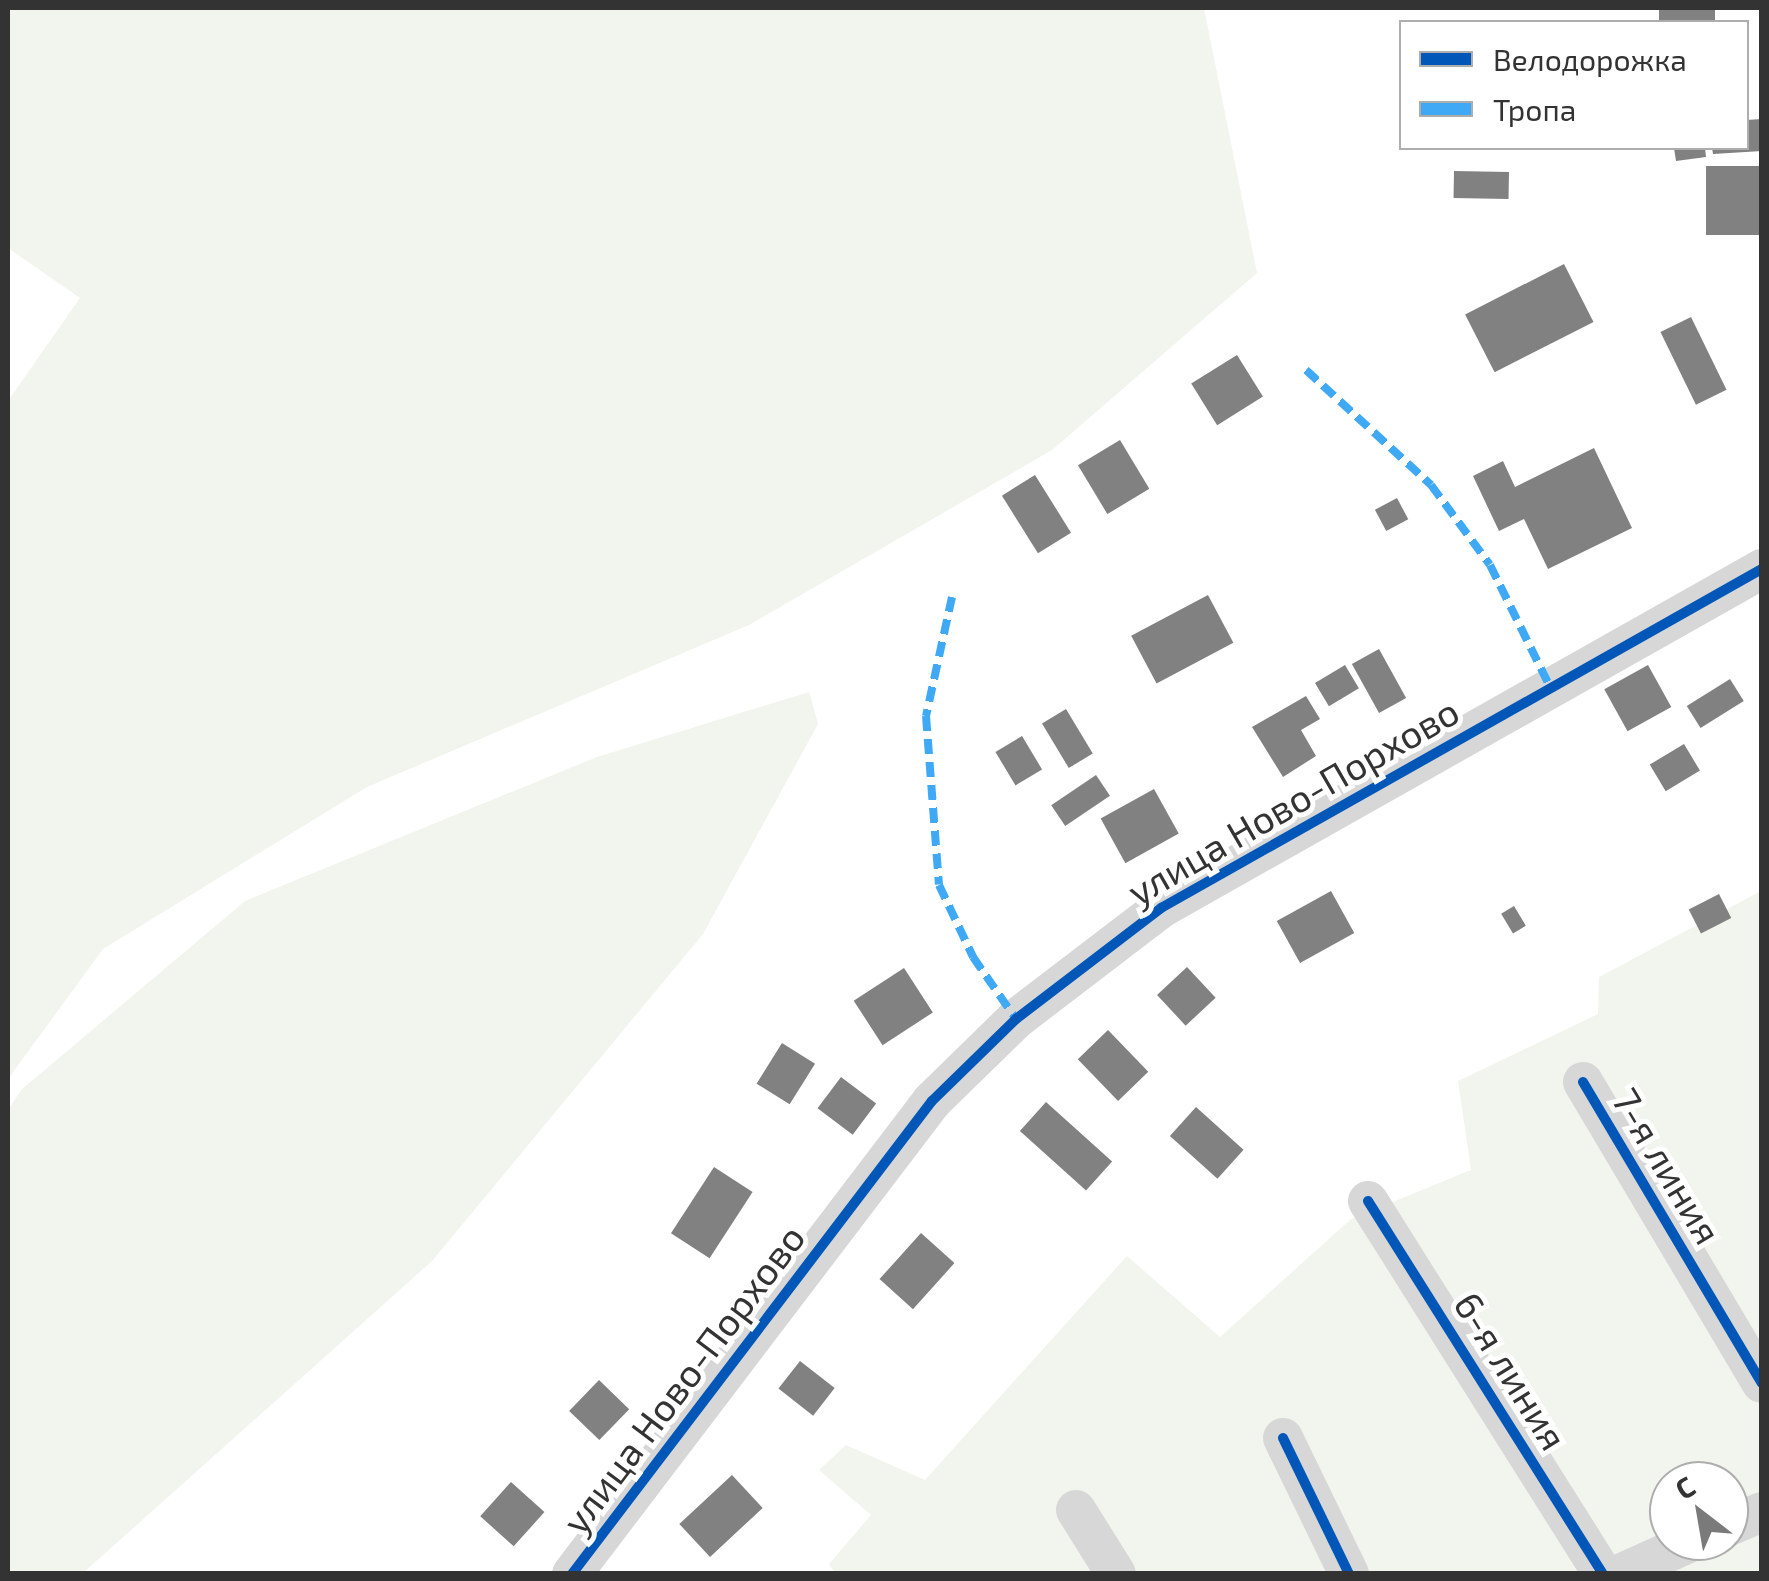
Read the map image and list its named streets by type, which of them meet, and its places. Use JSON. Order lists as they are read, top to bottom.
{
  "streets": {
    "street": ["улица Ново-Порхово", "7-я линия", "6-я линия"]
  },
  "legend": ["Велодорожка", "Тропа"],
  "north": "top left"
}
